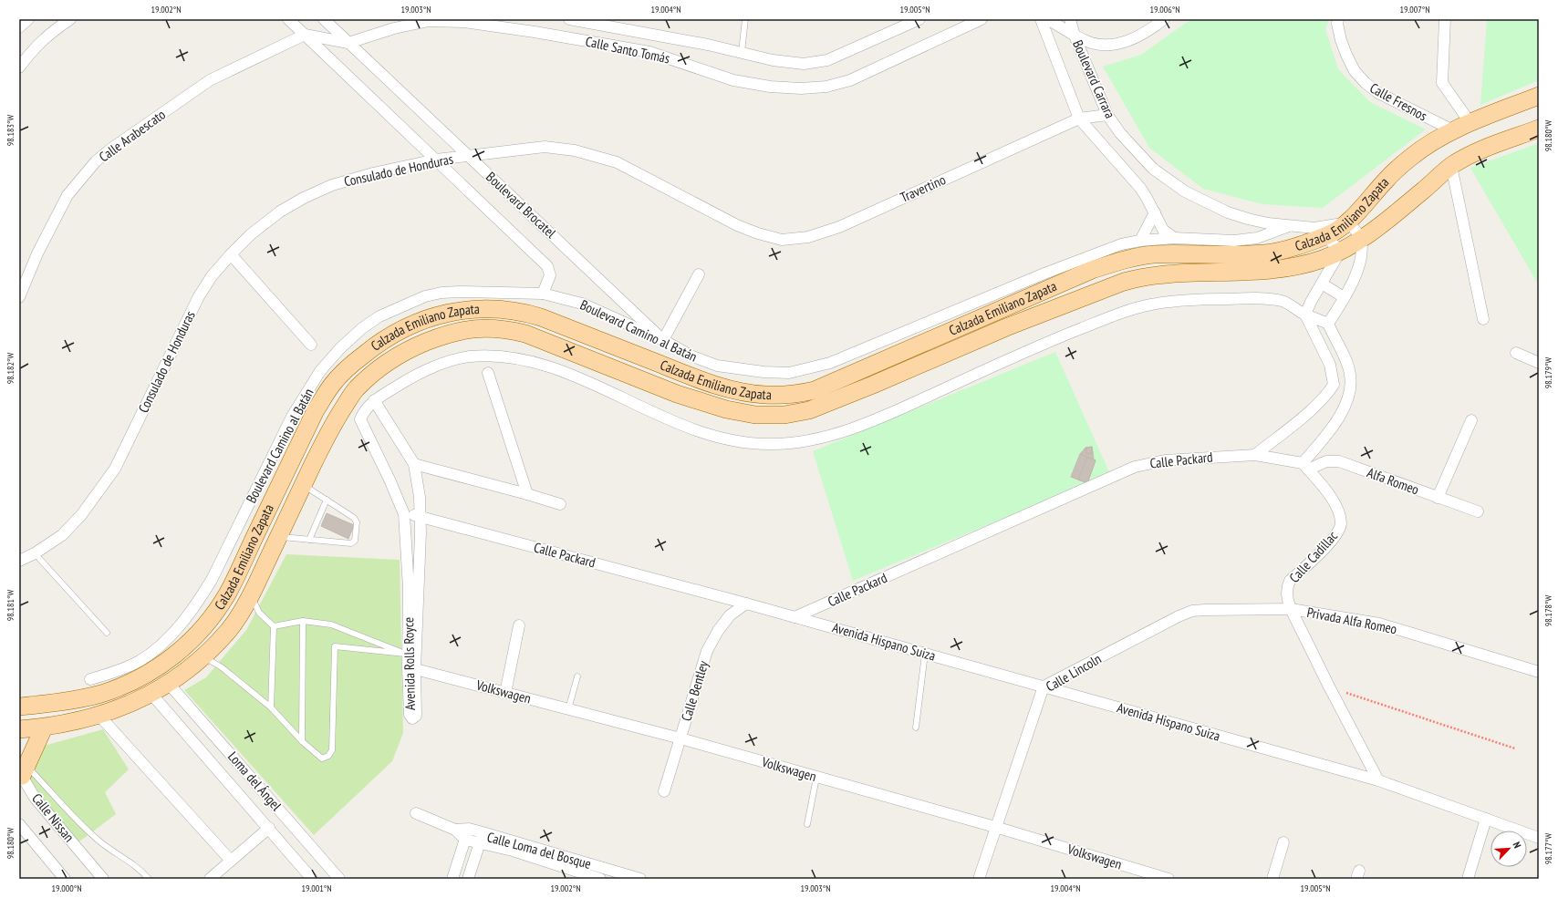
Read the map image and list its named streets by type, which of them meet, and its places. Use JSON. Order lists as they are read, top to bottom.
{
  "streets": {
    "main road": ["Calzada Emiliano Zapata"],
    "street": [
      "Calle Santo Tomás",
      "Boulevard Carrara",
      "Calle Fresnos",
      "Calle Arabescato",
      "Consulado de Honduras",
      "Travertino",
      "Boulevard Brocatel",
      "Boulevard Camino al Batán",
      "Calle Packard",
      "Alfa Romeo",
      "Calle Cadillac",
      "Privada Alfa Romeo",
      "Avenida Hispano Suiza",
      "Avenida Rolls Royce",
      "Calle Lincoln",
      "Calle Bentley",
      "Volkswagen",
      "Loma del Ángel",
      "Calle Nissan",
      "Calle Loma del Bosque"
    ]
  },
  "crossings": [
    ["Calle Santo Tomás", "Calle Arabescato"],
    ["Calle Santo Tomás", "Boulevard Brocatel"],
    ["Boulevard Carrara", "Travertino"],
    ["Boulevard Carrara", "Calzada Emiliano Zapata"],
    ["Boulevard Carrara", "Boulevard Camino al Batán"],
    ["Calle Fresnos", "Calzada Emiliano Zapata"],
    ["Calle Arabescato", "Boulevard Brocatel"],
    ["Consulado de Honduras", "Travertino"],
    ["Consulado de Honduras", "Boulevard Brocatel"],
    ["Boulevard Brocatel", "Boulevard Camino al Batán"],
    ["Calzada Emiliano Zapata", "Loma del Ángel"],
    ["Calle Packard", "Alfa Romeo"],
    ["Calle Packard", "Calle Cadillac"],
    ["Calle Packard", "Avenida Hispano Suiza"],
    ["Calle Packard", "Avenida Rolls Royce"],
    ["Calle Packard", "Calle Bentley"],
    ["Alfa Romeo", "Calle Cadillac"],
    ["Calle Cadillac", "Privada Alfa Romeo"],
    ["Calle Cadillac", "Avenida Hispano Suiza"],
    ["Calle Cadillac", "Calle Lincoln"],
    ["Privada Alfa Romeo", "Calle Lincoln"],
    ["Avenida Hispano Suiza", "Calle Lincoln"],
    ["Avenida Rolls Royce", "Volkswagen"],
    ["Calle Lincoln", "Volkswagen"],
    ["Calle Bentley", "Volkswagen"]
  ],
  "north": "top right",
  "coordinates": [
    "19.002°N",
    "19.003°N",
    "19.004°N",
    "19.005°N",
    "19.006°N",
    "19.007°N",
    "98.183°W",
    "98.180°W",
    "98.182°W",
    "98.179°W",
    "98.181°W",
    "98.178°W",
    "98.177°W",
    "19.000°N",
    "19.001°N"
  ]
}
